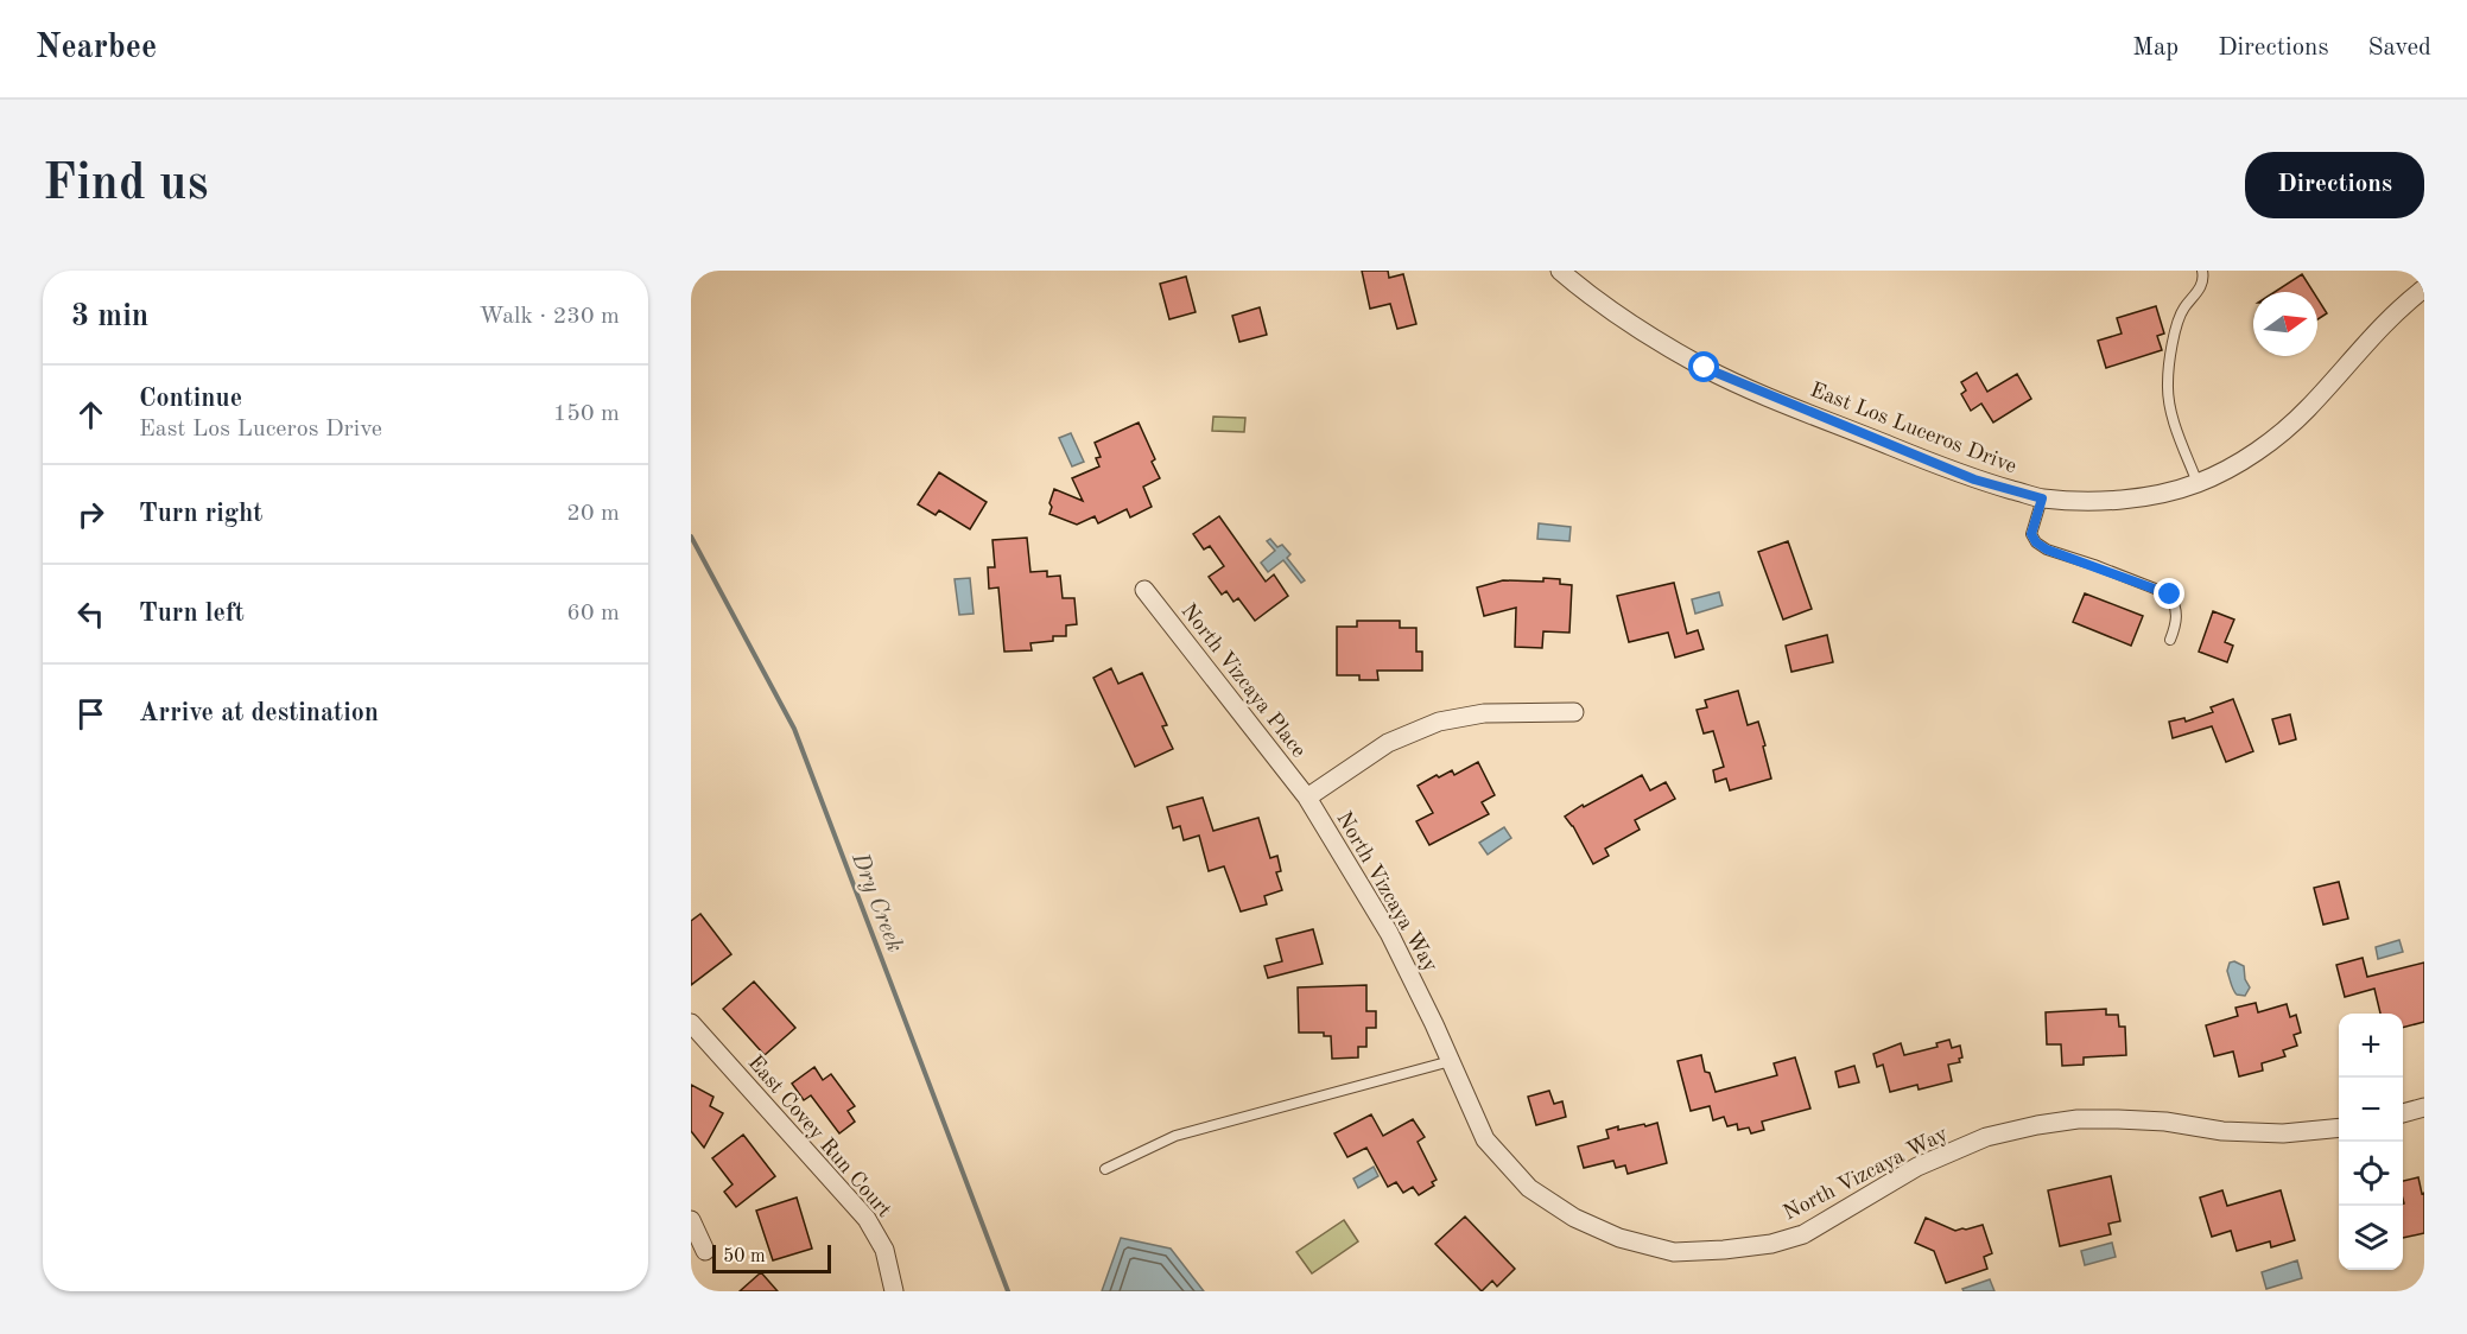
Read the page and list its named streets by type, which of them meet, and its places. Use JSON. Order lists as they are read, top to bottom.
{
  "streets": {
    "street": [
      "East Los Luceros Drive",
      "North Vizcaya Place",
      "North Vizcaya Way",
      "East Covey Run Court"
    ]
  },
  "crossings": [
    ["North Vizcaya Place", "North Vizcaya Way"]
  ],
  "water": ["Dry Creek"],
  "scale_bar": "50 m",
  "north": "right",
  "page": {
    "header": "Nearbee",
    "nav": ["Map", "Directions", "Saved"],
    "buttons": "Directions",
    "title": "Find us",
    "heading": ["3 min", "Walk · 230 m"],
    "list": [
      ["Continue", "East Los Luceros Drive", "150 m"],
      ["Turn right", "20 m"],
      ["Turn left", "60 m"],
      "Arrive at destination"
    ],
    "map_buttons": ["+", "−"],
    "scale": "50 m"
  }
}
